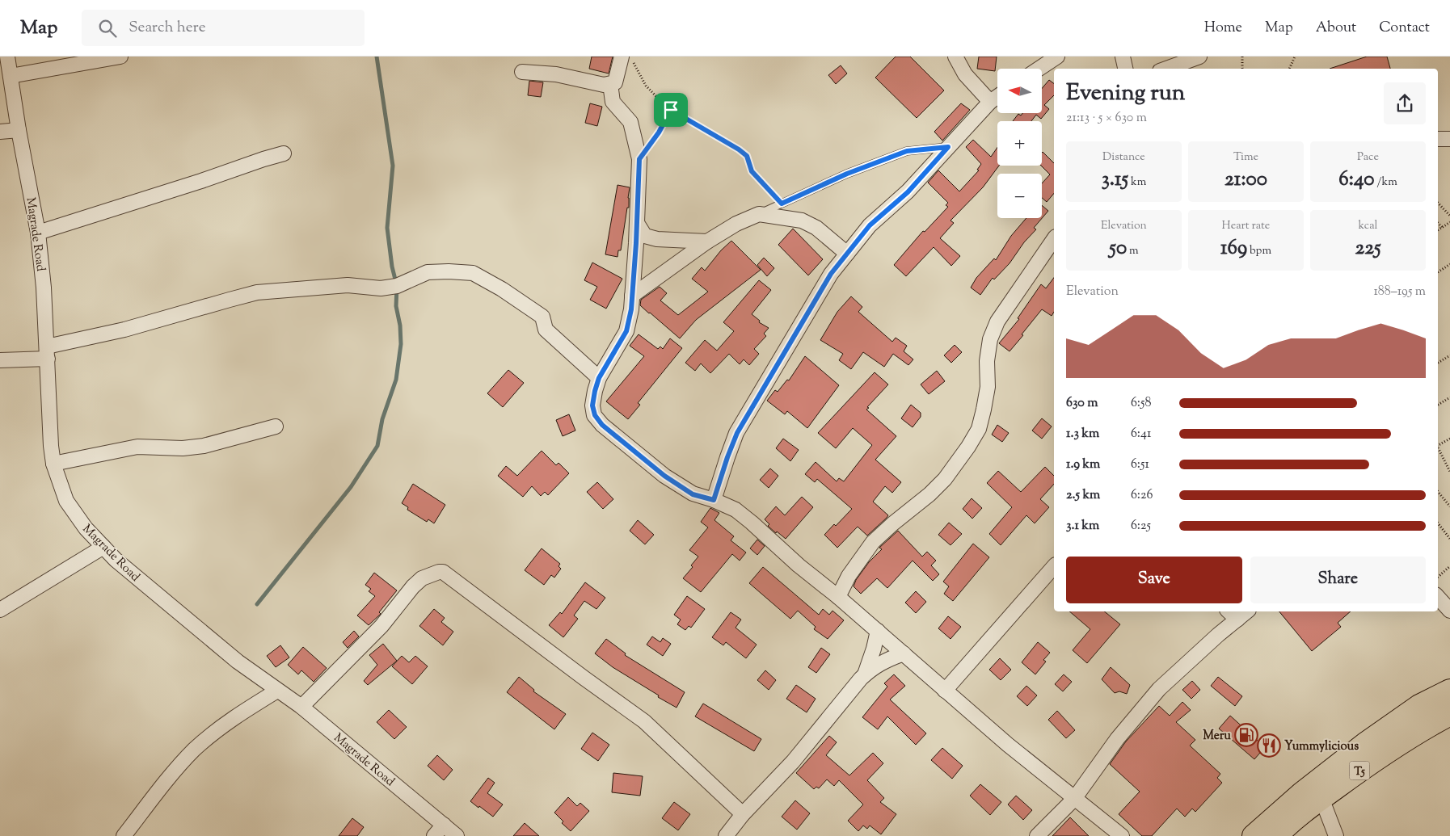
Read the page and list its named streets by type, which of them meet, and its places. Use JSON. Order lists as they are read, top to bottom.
{
  "streets": {
    "highway": ["T5"],
    "street": ["Magrade Road"]
  },
  "places": {
    "fuel station": ["Meru"],
    "restaurant": ["Yummylicious"]
  },
  "north": "left",
  "page": {
    "header": "Map",
    "search": "Search here",
    "nav": [
      "Home",
      "Map",
      "About",
      "Contact"
    ],
    "map_buttons": ["+", "−"],
    "heading": ["Evening run", "21:13 · 5 × 630 m"],
    "stats": [
      ["Distance", "3.15 km"],
      ["Time", "21:00"],
      ["Pace", "6:40 /km"],
      ["Elevation", "50 m"],
      ["Heart rate", "169 bpm"],
      ["kcal", "225"]
    ],
    "chart": ["Elevation", "188–195 m"],
    "list": [
      {
        "name": "630 m",
        "note": "6:58"
      },
      {
        "name": "1.3 km",
        "note": "6:41"
      },
      {
        "name": "1.9 km",
        "note": "6:51"
      },
      {
        "name": "2.5 km",
        "note": "6:26"
      },
      {
        "name": "3.1 km",
        "note": "6:25"
      }
    ],
    "buttons": ["Save", "Share"]
  }
}
